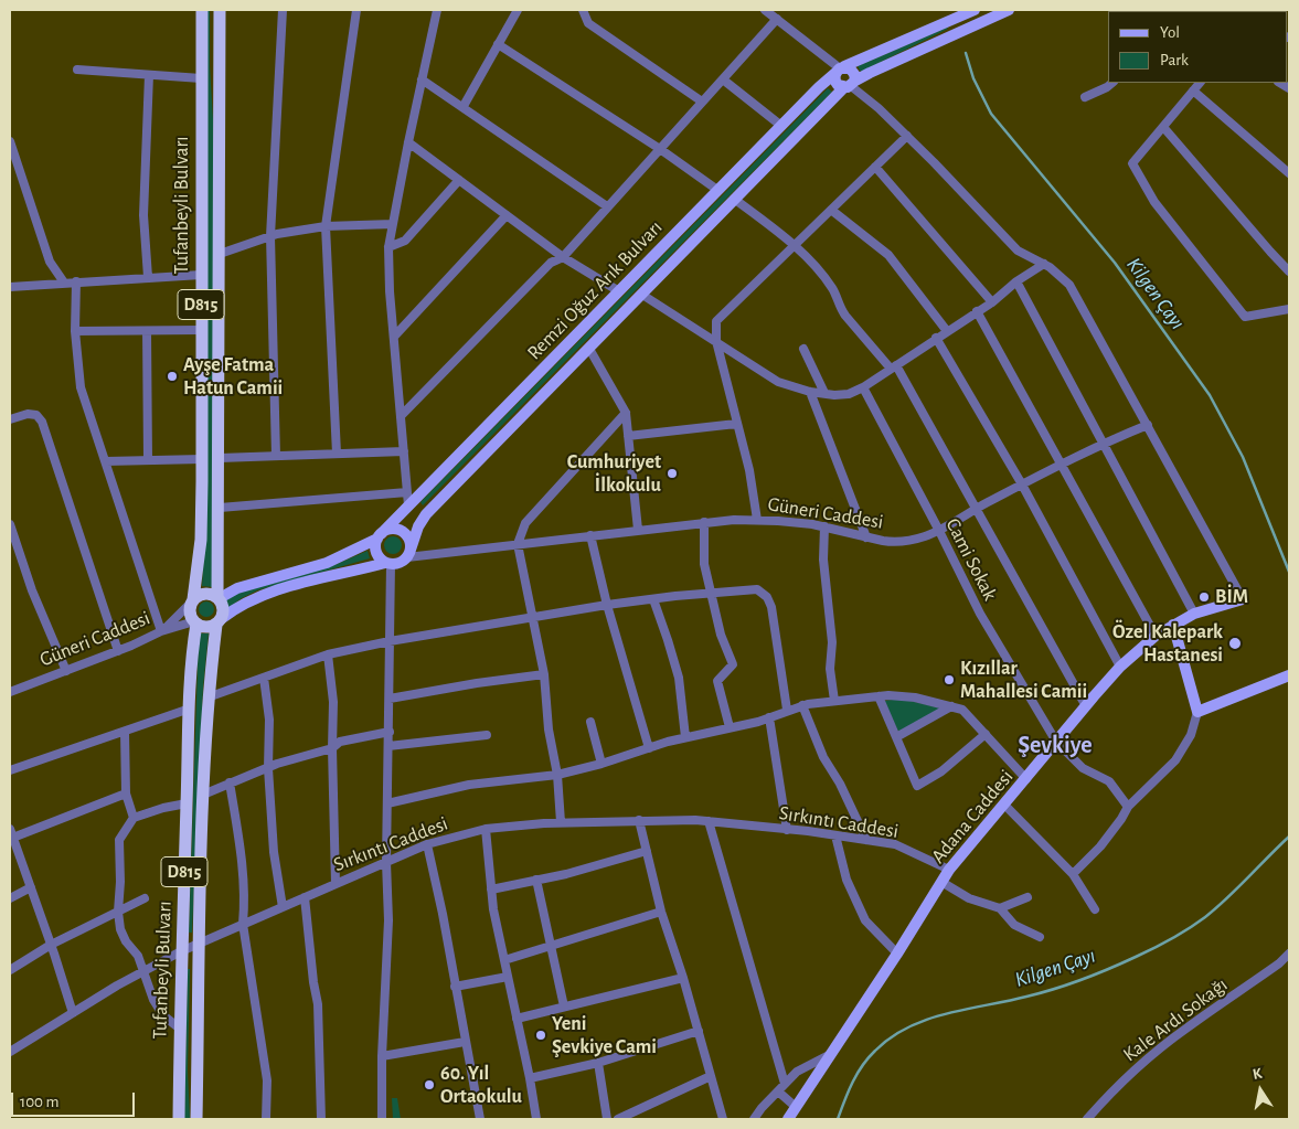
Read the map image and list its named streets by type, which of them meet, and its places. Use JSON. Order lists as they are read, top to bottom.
{
  "streets": {
    "highway": ["Tufanbeyli Bulvarı", "D815"],
    "main road": ["Remzi Oğuz Arık Bulvarı", "Güneri Caddesi", "Adana Caddesi"],
    "street": ["Cami Sokak", "Sırkıntı Caddesi", "Kale Ardı Sokağı"]
  },
  "crossings": [
    ["Tufanbeyli Bulvarı", "Güneri Caddesi"],
    ["Tufanbeyli Bulvarı", "Sırkıntı Caddesi"],
    ["Remzi Oğuz Arık Bulvarı", "Güneri Caddesi"],
    ["Güneri Caddesi", "Cami Sokak"],
    ["Cami Sokak", "Adana Caddesi"],
    ["Adana Caddesi", "Sırkıntı Caddesi"]
  ],
  "districts": ["Şevkiye"],
  "water": ["Kilgen Çayı"],
  "places": [
    "Ayşe Fatma Hatun Camii",
    "Cumhuriyet İlkokulu",
    "BİM",
    "Özel Kalepark Hastanesi",
    "Kızıllar Mahallesi Camii",
    "Yeni Şevkiye Cami",
    "60. Yıl Ortaokulu"
  ],
  "legend": ["Yol", "Park"],
  "scale_bar": "100 m",
  "north": "top"
}
